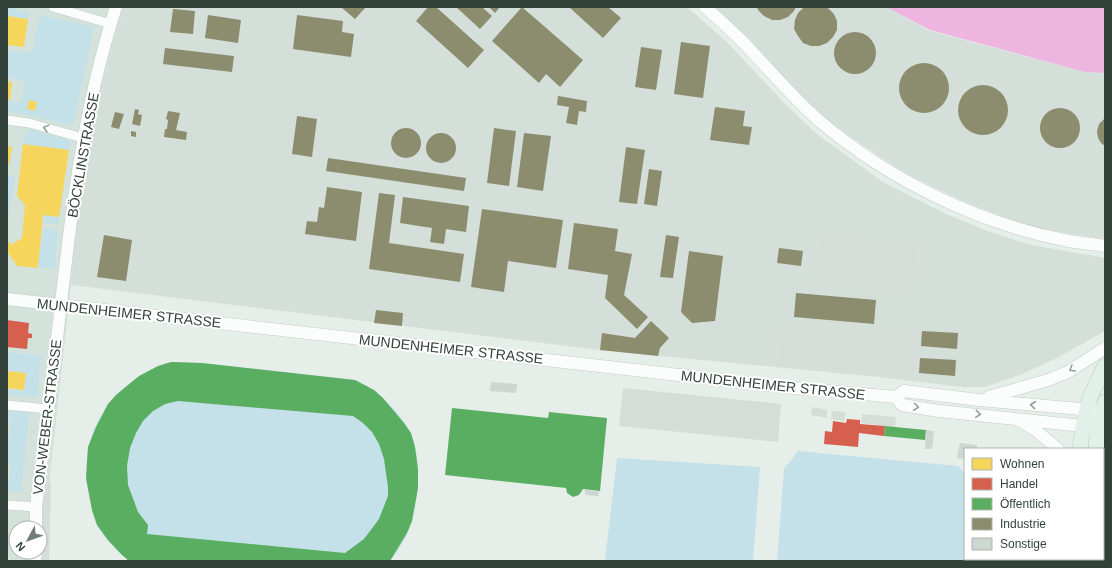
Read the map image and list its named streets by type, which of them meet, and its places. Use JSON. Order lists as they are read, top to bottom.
{
  "streets": {
    "street": ["BÖCKLINSTRASSE", "MUNDENHEIMER STRASSE", "VON-WEBER-STRASSE"]
  },
  "crossings": [
    ["BÖCKLINSTRASSE", "MUNDENHEIMER STRASSE"],
    ["BÖCKLINSTRASSE", "VON-WEBER-STRASSE"],
    ["MUNDENHEIMER STRASSE", "VON-WEBER-STRASSE"]
  ],
  "legend": [
    "Wohnen",
    "Handel",
    "Öffentlich",
    "Industrie",
    "Sonstige"
  ],
  "north": "bottom left"
}
